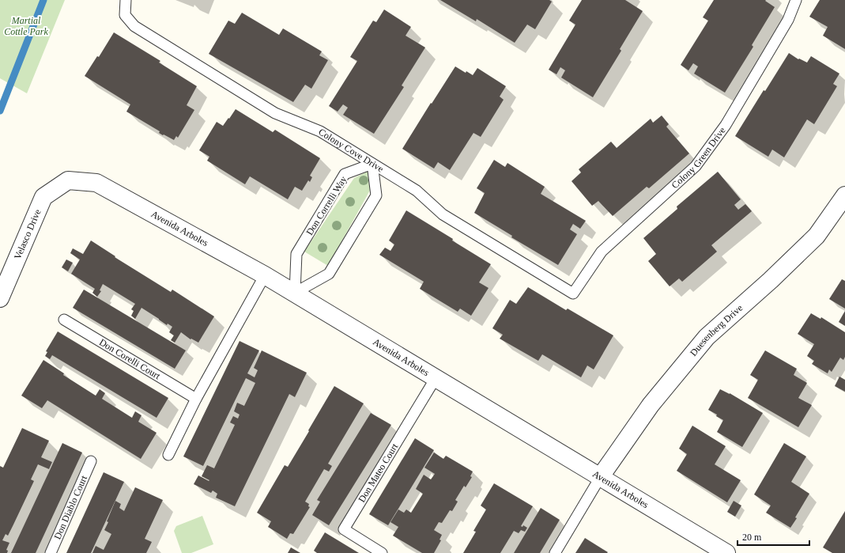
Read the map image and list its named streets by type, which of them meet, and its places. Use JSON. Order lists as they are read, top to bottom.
{
  "streets": {
    "street": ["Avenida Arboles", "Velasco Drive", "Duesenberg Drive"],
    "lane": [
      "Colony Cove Drive",
      "Colony Green Drive",
      "Don Correlli Way",
      "Don Corelli Court",
      "Don Mateo Court",
      "Don Diablo Court"
    ]
  },
  "crossings": [
    ["Colony Cove Drive", "Colony Green Drive"],
    ["Colony Cove Drive", "Don Correlli Way"],
    ["Don Correlli Way", "Avenida Arboles"],
    ["Avenida Arboles", "Velasco Drive"],
    ["Avenida Arboles", "Duesenberg Drive"],
    ["Avenida Arboles", "Don Mateo Court"]
  ],
  "parks": ["Martial Cottle Park"],
  "scale_bar": "20 m"
}
